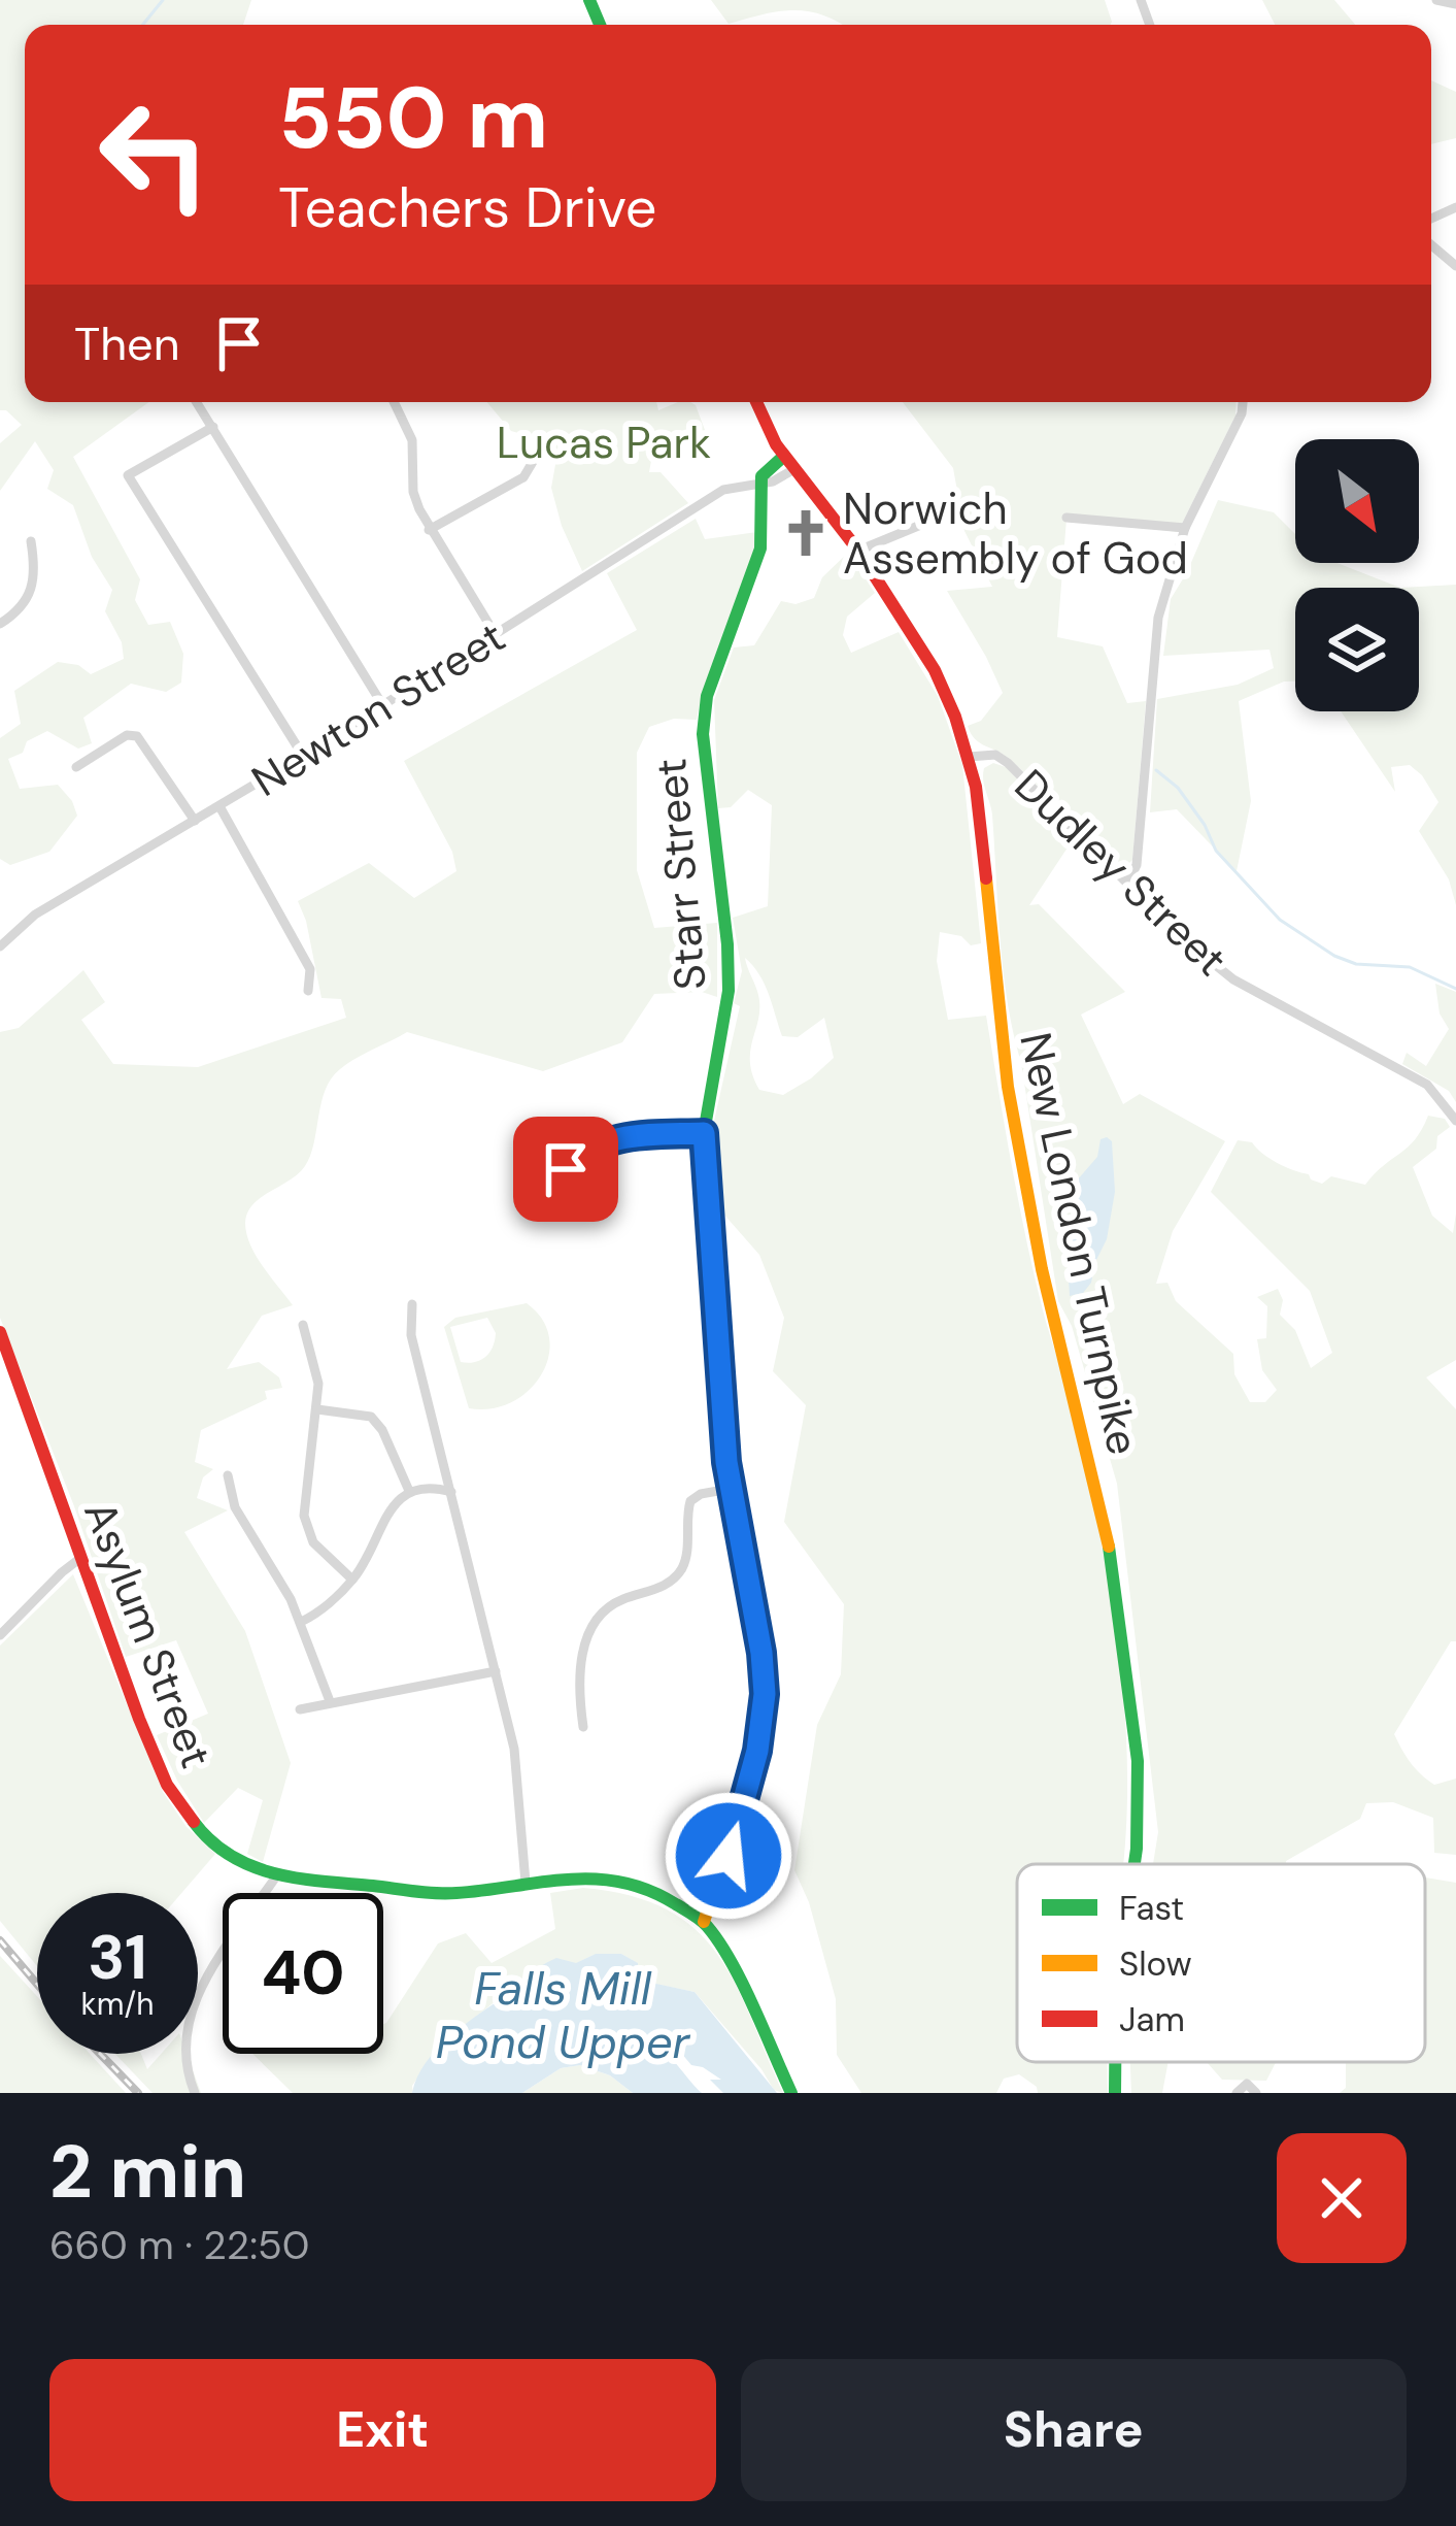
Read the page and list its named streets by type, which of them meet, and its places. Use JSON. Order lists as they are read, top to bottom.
{
  "streets": {
    "street": [
      "Newton Street",
      "Dudley Street",
      "Starr Street",
      "New London Turnpike",
      "Asylum Street"
    ]
  },
  "crossings": [
    ["Newton Street", "Starr Street"],
    ["Dudley Street", "New London Turnpike"],
    ["Starr Street", "Asylum Street"]
  ],
  "water": ["Falls Mill Pond Upper"],
  "parks": ["Lucas Park"],
  "places": {
    "church": ["Norwich Assembly of God"]
  },
  "legend": ["Fast", "Slow", "Jam"],
  "north": "bottom right",
  "page": {
    "turn": ["550 m", "Teachers Drive"],
    "then": "Then",
    "speed": "31 km/h",
    "limit": "40",
    "heading": ["2 min", "660 m · 22:50"],
    "buttons": ["Exit", "Share"]
  }
}
